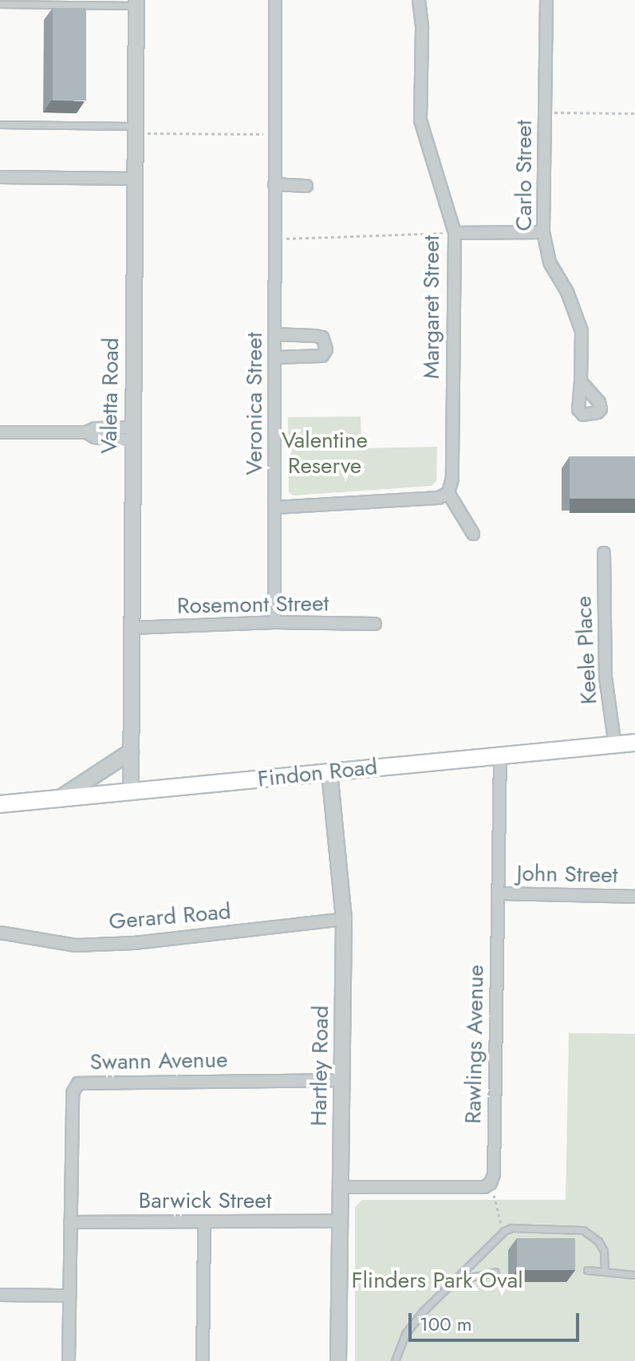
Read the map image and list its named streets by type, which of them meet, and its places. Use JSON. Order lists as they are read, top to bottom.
{
  "streets": {
    "main road": ["Findon Road"],
    "street": [
      "Carlo Street",
      "Margaret Street",
      "Valetta Road",
      "Veronica Street",
      "Rosemont Street",
      "Keele Place",
      "John Street",
      "Gerard Road",
      "Rawlings Avenue",
      "Swann Avenue",
      "Hartley Road",
      "Barwick Street"
    ]
  },
  "crossings": [
    ["Valetta Road", "Rosemont Street"],
    ["Valetta Road", "Findon Road"],
    ["Veronica Street", "Rosemont Street"],
    ["Keele Place", "Findon Road"],
    ["Findon Road", "Rawlings Avenue"],
    ["Findon Road", "Hartley Road"],
    ["John Street", "Rawlings Avenue"],
    ["Gerard Road", "Hartley Road"],
    ["Swann Avenue", "Hartley Road"],
    ["Swann Avenue", "Barwick Street"],
    ["Hartley Road", "Barwick Street"]
  ],
  "parks": ["Valentine Reserve", "Flinders Park Oval"],
  "scale_bar": "100 m"
}
